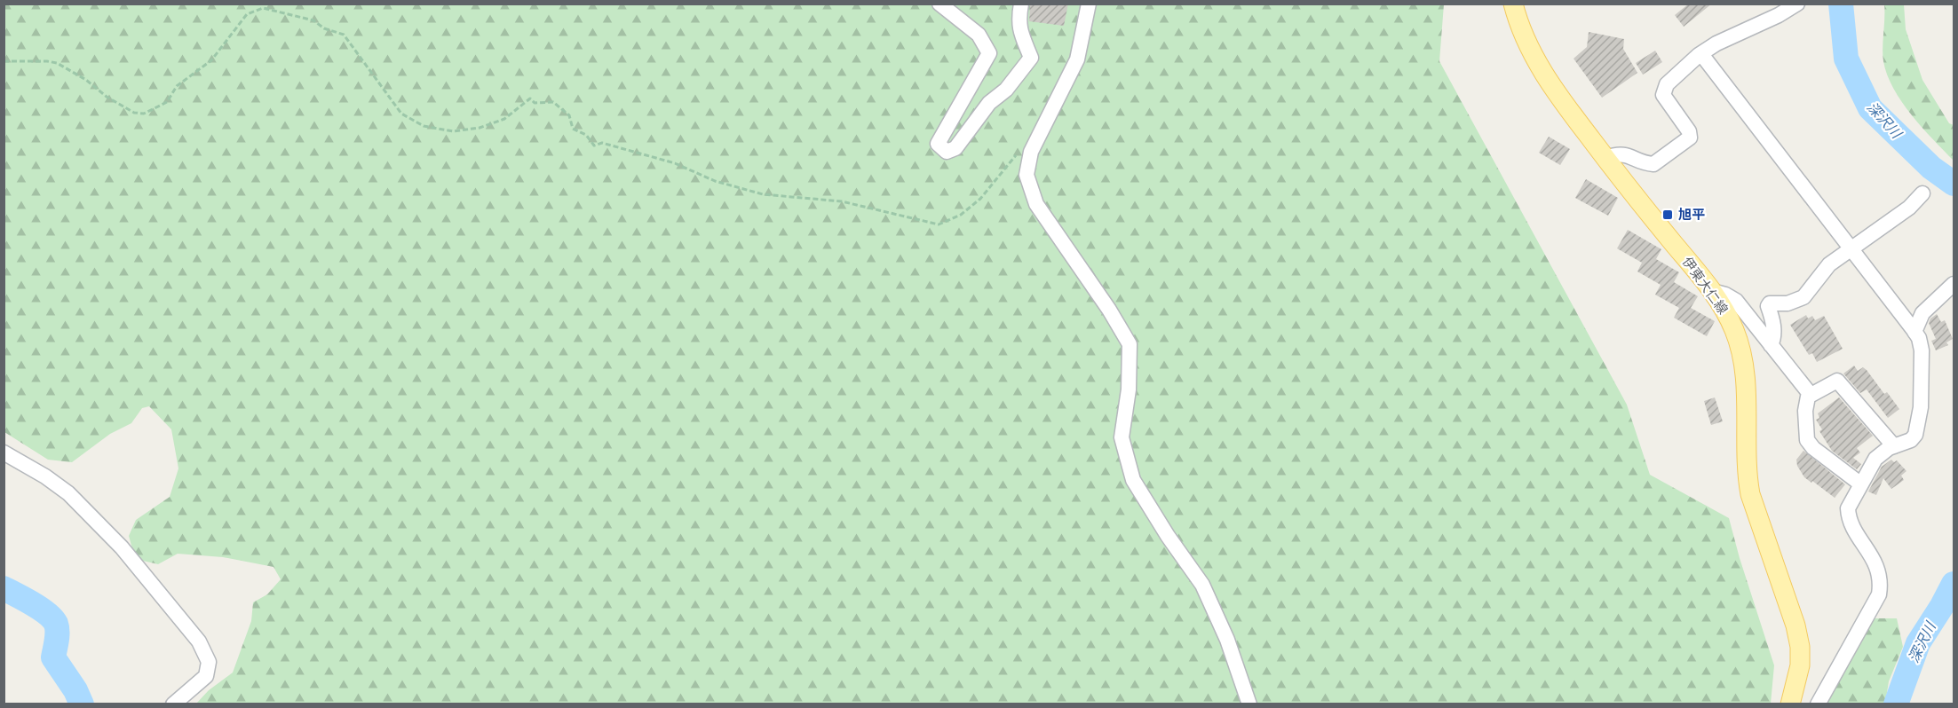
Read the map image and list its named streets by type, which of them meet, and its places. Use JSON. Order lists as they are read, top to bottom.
{
  "streets": {
    "main road": ["伊東大仁線"]
  },
  "water": ["深沢川"],
  "places": {
    "transit": ["旭平"]
  }
}
